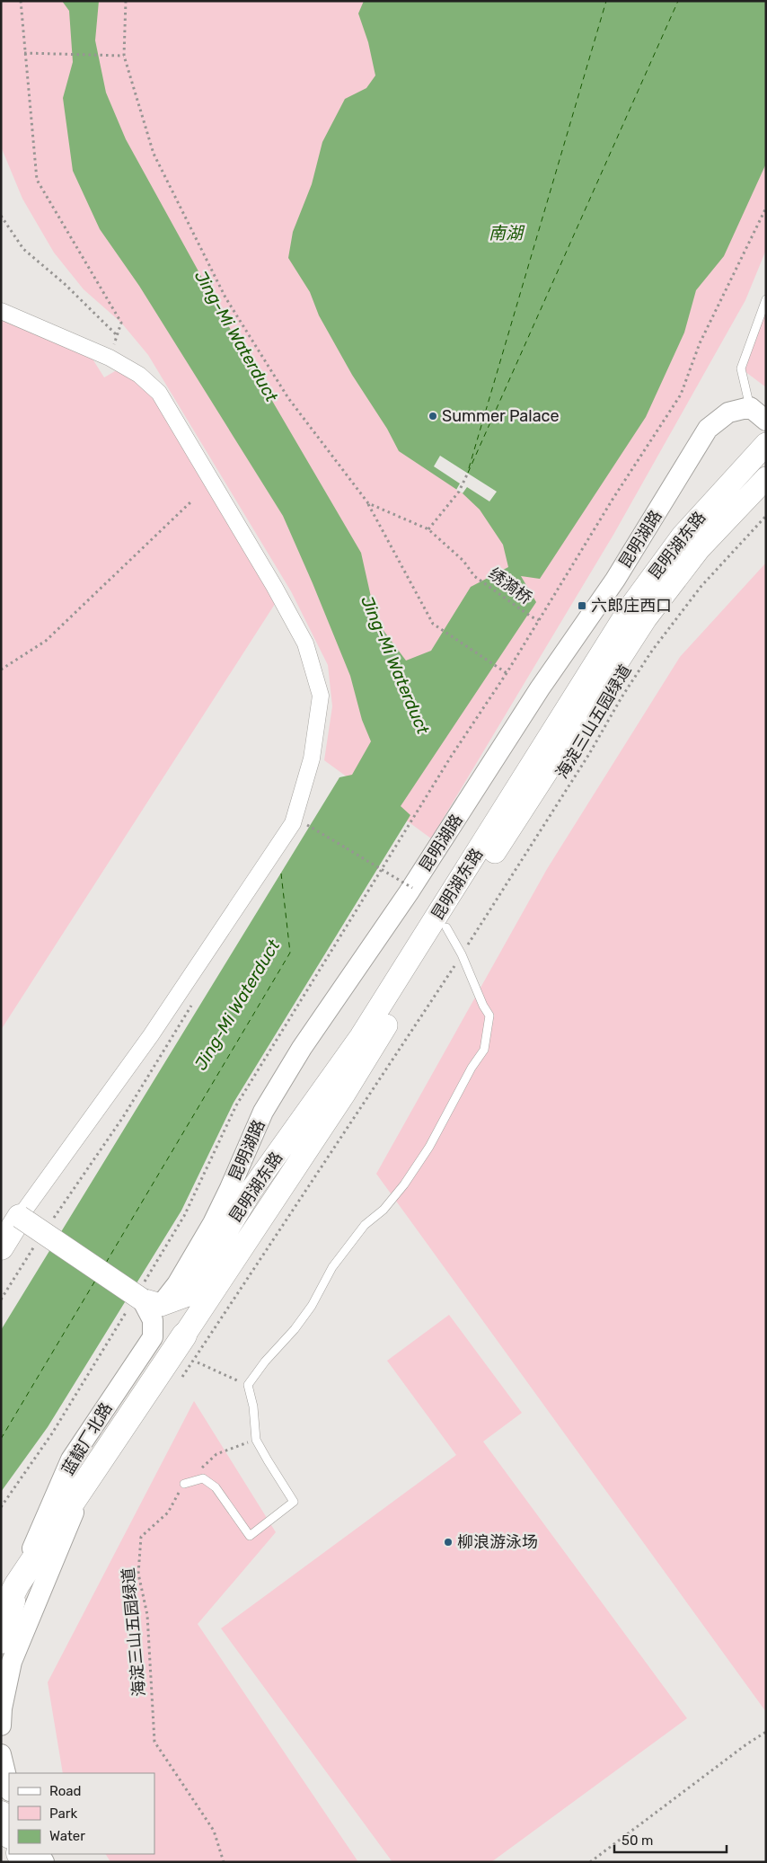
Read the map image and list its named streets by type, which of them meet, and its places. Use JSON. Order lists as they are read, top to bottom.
{
  "streets": {
    "highway": ["蓝靛厂北路"],
    "main road": ["昆明湖东路"],
    "street": ["昆明湖路"],
    "path": ["绣漪桥", "海淀三山五园绿道"]
  },
  "crossings": [
    ["昆明湖路", "昆明湖东路"],
    ["昆明湖路", "蓝靛厂北路"],
    ["昆明湖东路", "蓝靛厂北路"]
  ],
  "water": ["南湖", "Jing-Mi Waterduct"],
  "places": {
    "other": ["Summer Palace", "柳浪游泳场"],
    "transit": ["六郎庄西口"]
  },
  "legend": ["Road", "Park", "Water"],
  "scale_bar": "50 m"
}
